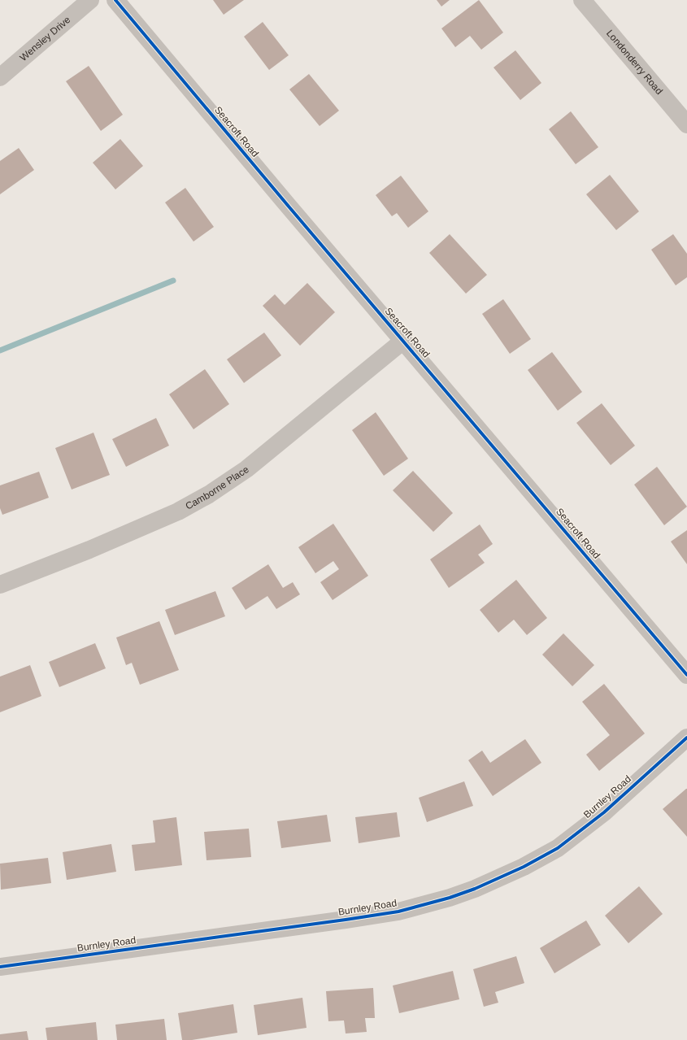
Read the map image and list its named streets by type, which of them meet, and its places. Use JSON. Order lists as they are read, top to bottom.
{
  "streets": {
    "street": [
      "Wensley Drive",
      "Londonderry Road",
      "Seacroft Road",
      "Camborne Place",
      "Burnley Road"
    ]
  },
  "crossings": [
    ["Seacroft Road", "Camborne Place"]
  ]
}
